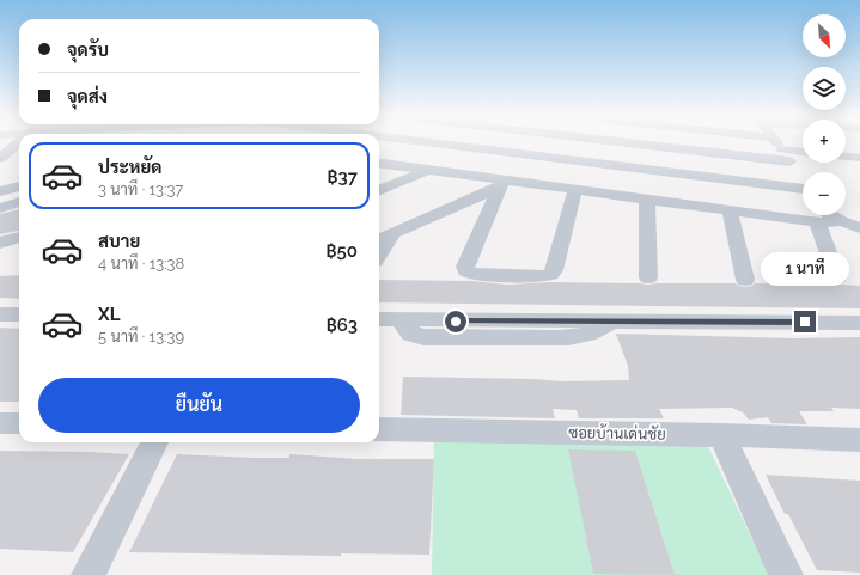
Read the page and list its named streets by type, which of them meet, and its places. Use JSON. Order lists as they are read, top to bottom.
{
  "streets": {
    "street": ["ซอยบ้านเด่นชัย"]
  },
  "north": "bottom right",
  "page": {
    "map_buttons": ["+", "−"],
    "banner": ["จุดรับ", "จุดส่ง"],
    "list": [
      {
        "name": "ประหยัด",
        "note": "3 นาที · 13:37",
        "value": "฿37"
      },
      {
        "name": "สบาย",
        "note": "4 นาที · 13:38",
        "value": "฿50"
      },
      {
        "name": "XL",
        "note": "5 นาที · 13:39",
        "value": "฿63"
      }
    ],
    "bubble": "1 นาที",
    "buttons": "ยืนยัน"
  }
}
